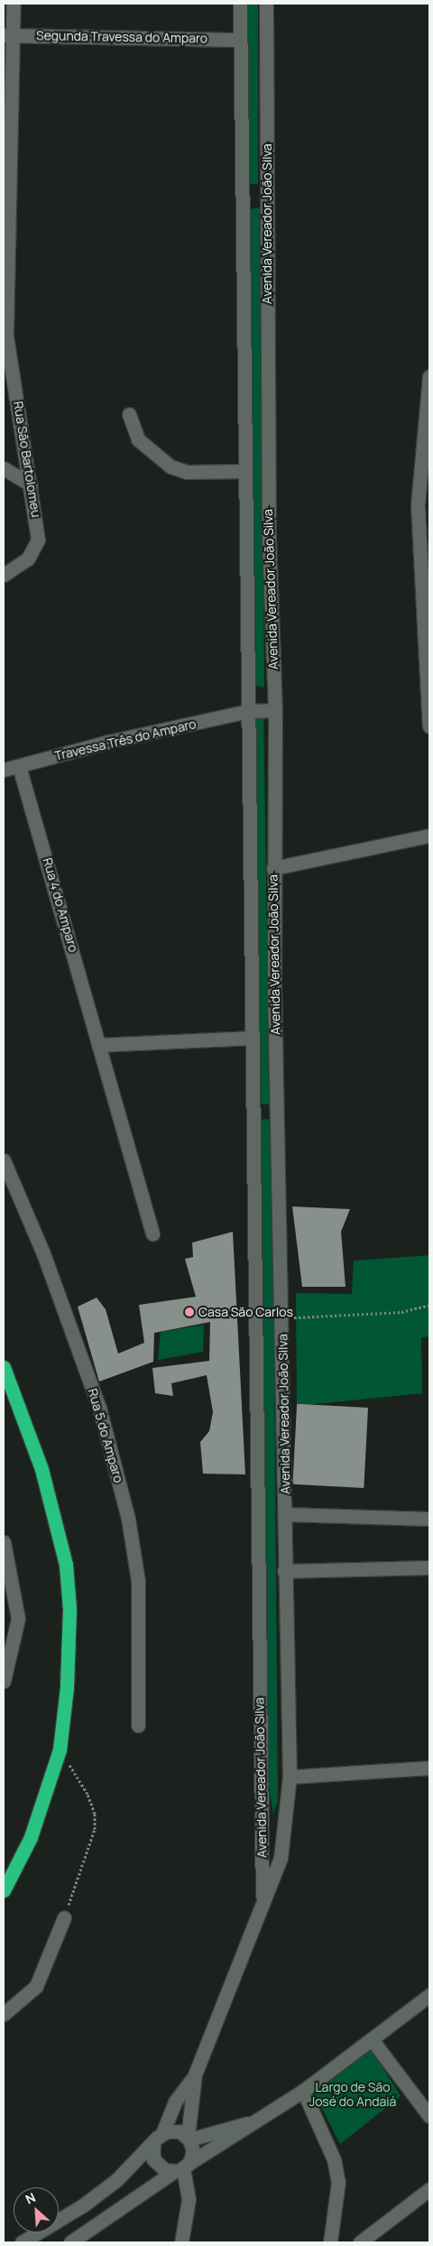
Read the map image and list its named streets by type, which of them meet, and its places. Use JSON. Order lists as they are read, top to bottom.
{
  "streets": {
    "street": [
      "Segunda Travessa do Amparo",
      "Avenida Vereador João Silva",
      "Rua São Bartolomeu",
      "Travessa Três do Amparo",
      "Rua 4 do Amparo",
      "Rua 5 do Amparo"
    ]
  },
  "crossings": [
    ["Segunda Travessa do Amparo", "Avenida Vereador João Silva"],
    ["Segunda Travessa do Amparo", "Rua São Bartolomeu"],
    ["Avenida Vereador João Silva", "Travessa Três do Amparo"],
    ["Travessa Três do Amparo", "Rua 4 do Amparo"]
  ],
  "parks": ["Largo de São José do Andaiá"],
  "places": ["Casa São Carlos"],
  "north": "top left"
}
